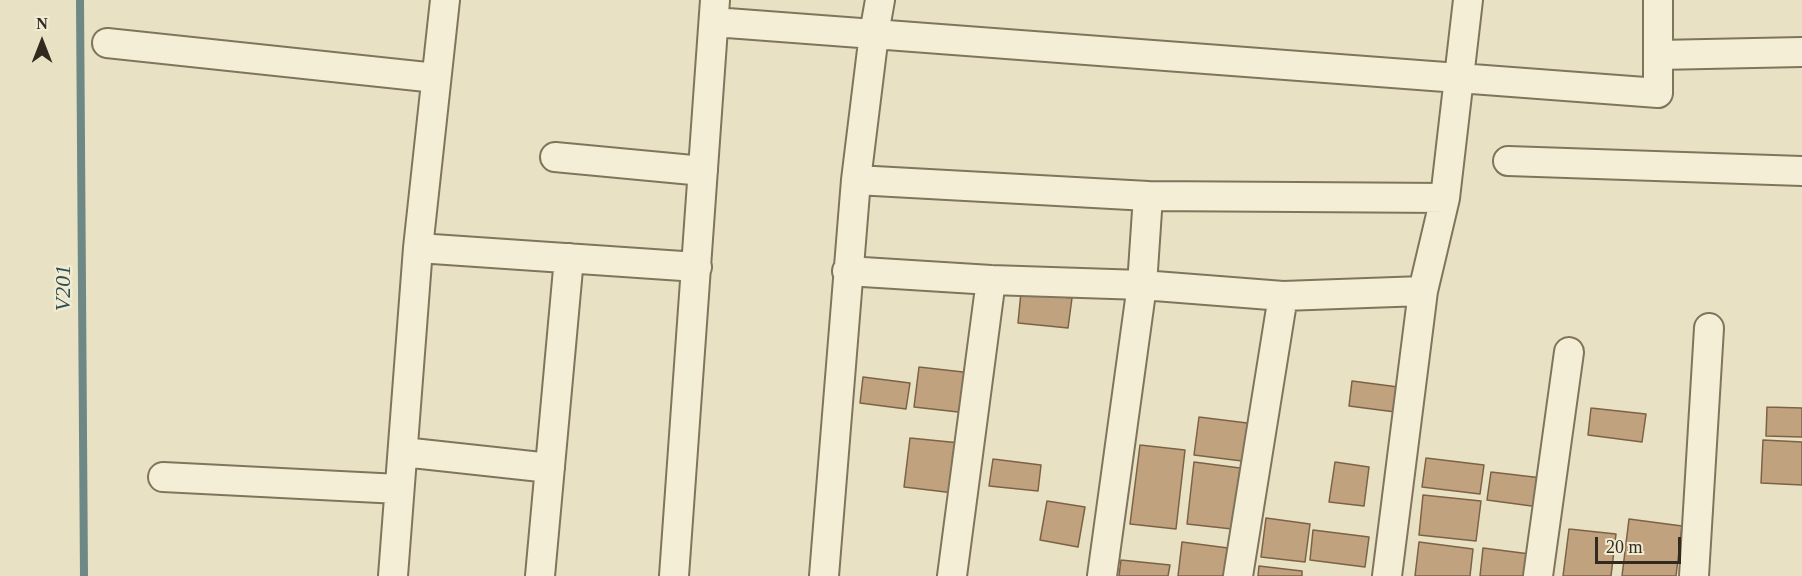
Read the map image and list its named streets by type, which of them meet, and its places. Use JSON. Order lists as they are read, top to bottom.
{
  "water": ["V201"],
  "scale_bar": "20 m",
  "north": "top"
}
